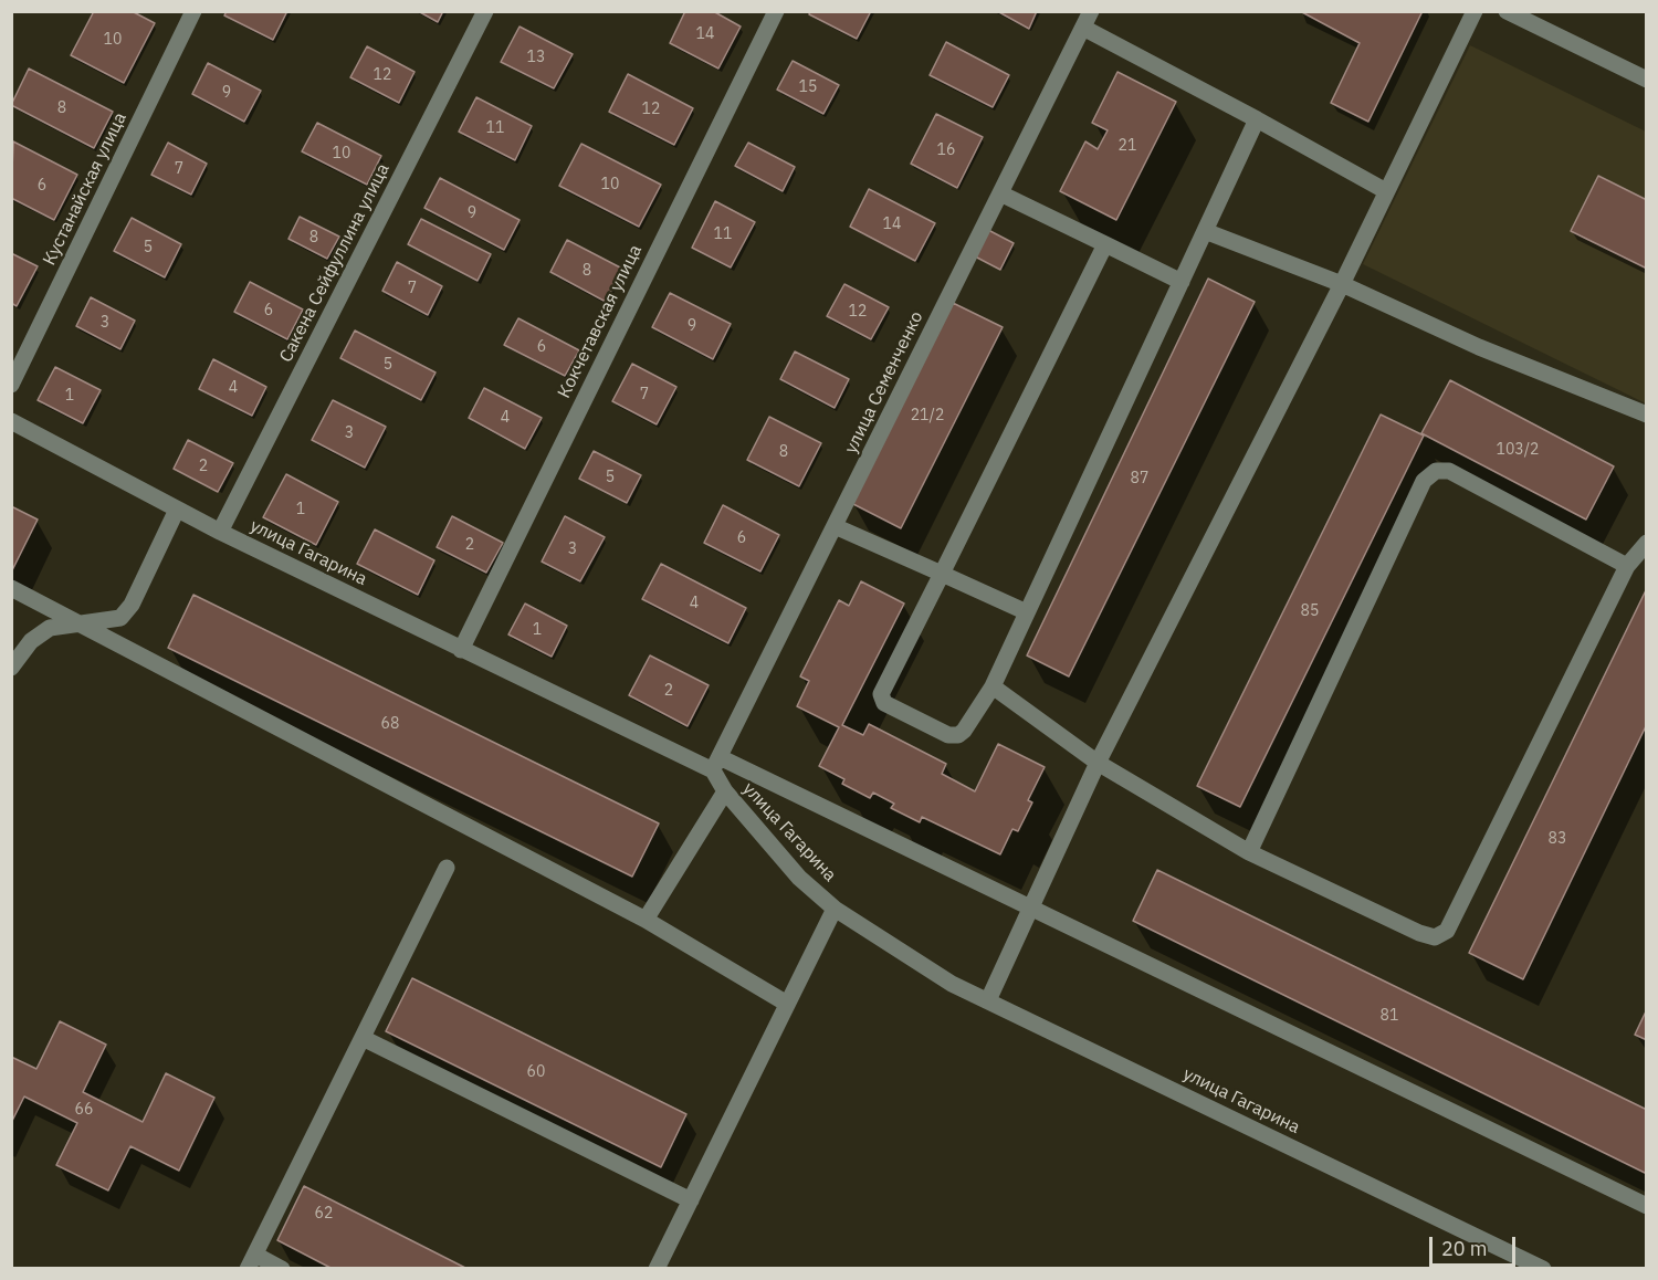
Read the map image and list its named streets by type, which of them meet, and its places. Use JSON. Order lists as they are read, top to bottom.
{
  "streets": {
    "street": [
      "Кустанайская улица",
      "Сакена Сейфуллина улица",
      "Кокчетавская улица",
      "улица Семенченко",
      "улица Гагарина"
    ]
  },
  "crossings": [
    ["Сакена Сейфуллина улица", "улица Гагарина"],
    ["Кокчетавская улица", "улица Гагарина"],
    ["улица Семенченко", "улица Гагарина"]
  ],
  "house_numbers": [
    "14",
    "10",
    "13",
    "12",
    "15",
    "9",
    "8",
    "12",
    "11",
    "21",
    "16",
    "10",
    "7",
    "10",
    "6",
    "9",
    "14",
    "11",
    "8",
    "5",
    "8",
    "7",
    "6",
    "12",
    "3",
    "9",
    "6",
    "5",
    "4",
    "7",
    "1",
    "21/2",
    "4",
    "3",
    "103/2",
    "8",
    "2",
    "5",
    "87",
    "1",
    "6",
    "2",
    "3",
    "4",
    "85",
    "1",
    "2",
    "68",
    "83",
    "81",
    "60",
    "66",
    "62"
  ],
  "scale_bar": "20 m"
}
